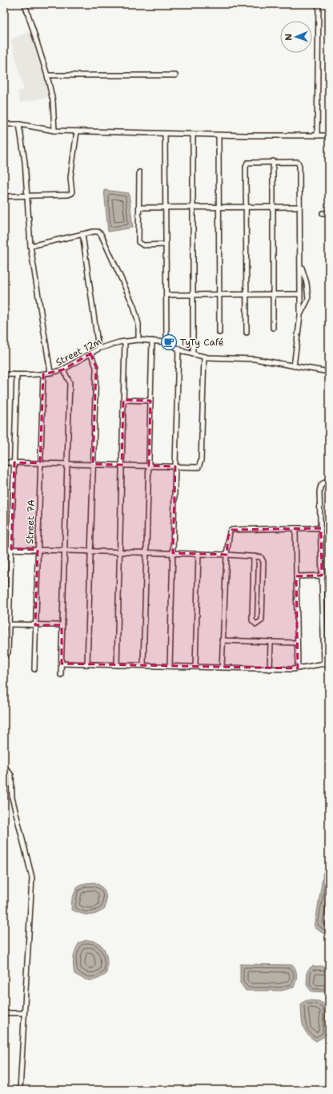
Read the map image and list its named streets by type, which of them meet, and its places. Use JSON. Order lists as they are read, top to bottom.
{
  "streets": {
    "street": ["Street 12m", "Street 7A"]
  },
  "crossings": [
    ["Street 12m", "Street 7A"]
  ],
  "places": {
    "cafe": ["TyTy Café"]
  },
  "north": "left"
}
